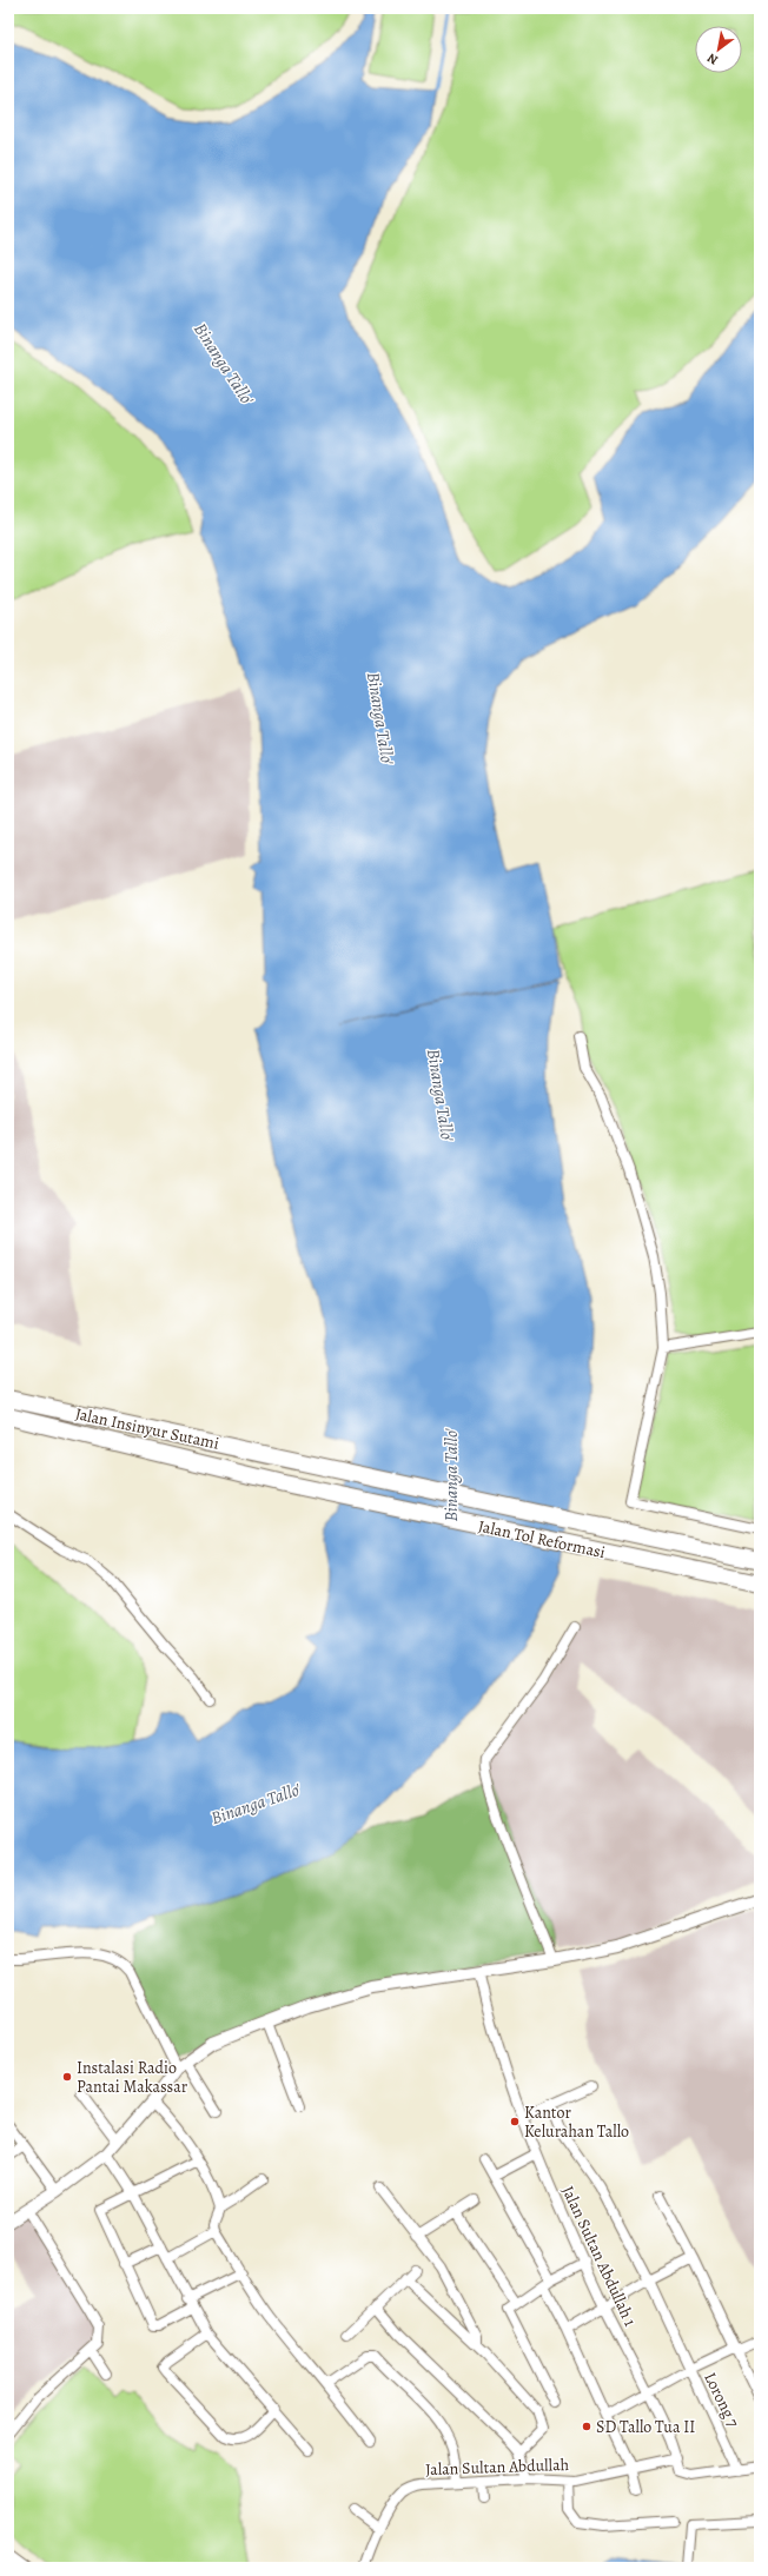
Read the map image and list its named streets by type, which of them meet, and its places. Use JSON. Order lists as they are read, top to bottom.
{
  "streets": {
    "highway": ["Jalan Insinyur Sutami", "Jalan Tol Reformasi"],
    "street": ["Jalan Sultan Abdullah 1", "Lorong 7", "Jalan Sultan Abdullah"]
  },
  "crossings": [
    ["Jalan Insinyur Sutami", "Jalan Tol Reformasi"],
    ["Jalan Sultan Abdullah 1", "Lorong 7"],
    ["Jalan Sultan Abdullah 1", "Jalan Sultan Abdullah"]
  ],
  "water": ["Binanga Tallo'"],
  "places": ["Instalasi Radio Pantai Makassar", "Kantor Kelurahan Tallo", "SD Tallo Tua II"],
  "north": "bottom left"
}
